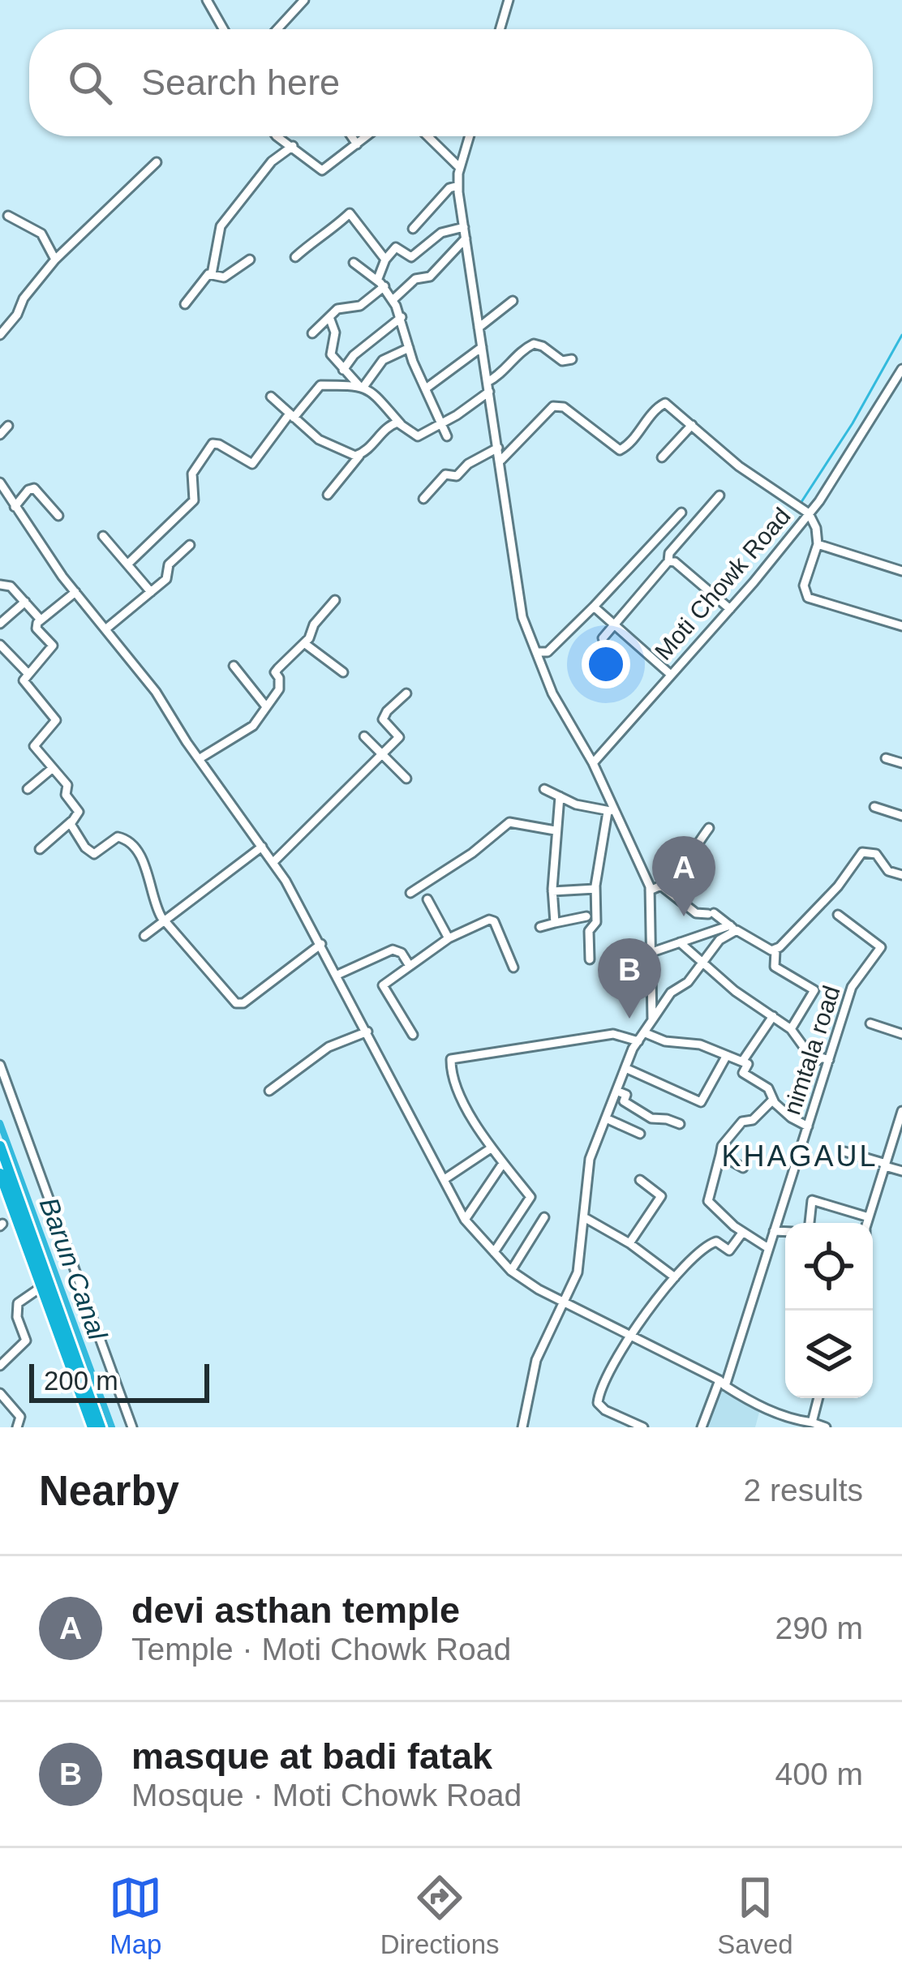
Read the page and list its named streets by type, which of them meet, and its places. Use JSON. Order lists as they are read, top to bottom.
{
  "streets": {
    "street": ["Moti Chowk Road", "nimtala road"]
  },
  "districts": ["KHAGAUL"],
  "water": ["Barun Canal"],
  "scale_bar": "200 m",
  "page": {
    "search": "Search here",
    "pins": ["A", "B"],
    "scale": "200 m",
    "heading": ["Nearby", "2 results"],
    "list": [
      {
        "mark": "A",
        "name": "devi asthan temple",
        "note": "Temple · Moti Chowk Road",
        "value": "290 m"
      },
      {
        "mark": "B",
        "name": "masque at badi fatak",
        "note": "Mosque · Moti Chowk Road",
        "value": "400 m"
      }
    ],
    "nav": ["Map", "Directions", "Saved"]
  }
}
